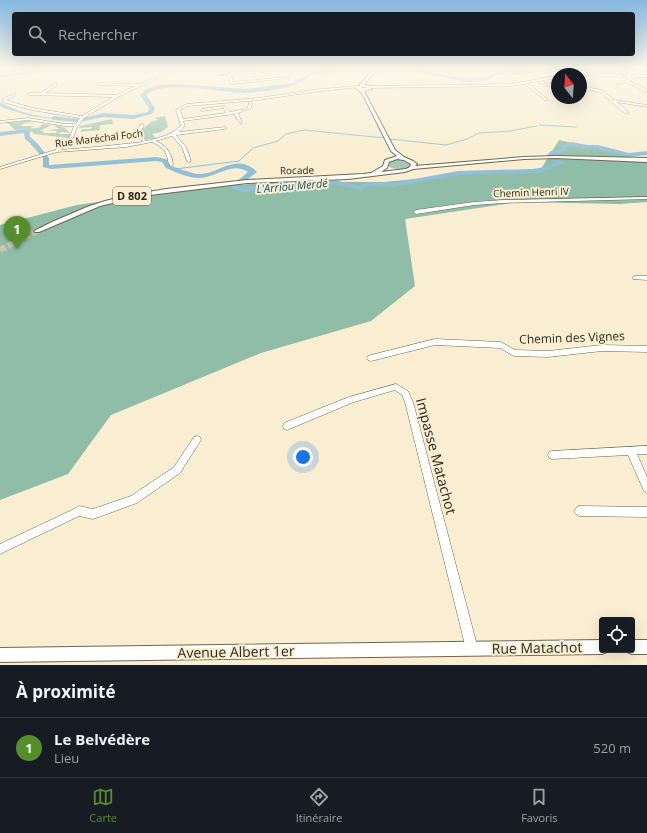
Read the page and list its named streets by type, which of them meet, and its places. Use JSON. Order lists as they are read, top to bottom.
{
  "streets": {
    "main road": [
      "Rocade",
      "D 802",
      "Rue Matachot",
      "Avenue Albert 1er"
    ],
    "street": [
      "Rue Maréchal Foch",
      "Chemin Henri IV",
      "Chemin des Vignes",
      "Impasse Matachot"
    ]
  },
  "crossings": [
    ["Rocade", "D 802"],
    ["Impasse Matachot", "Rue Matachot"],
    ["Impasse Matachot", "Avenue Albert 1er"],
    ["Rue Matachot", "Avenue Albert 1er"]
  ],
  "water": ["L'Arriou Merdé"],
  "north": "top",
  "page": {
    "search": "Rechercher",
    "pins": "1",
    "heading": "À proximité",
    "list": [
      {
        "mark": "1",
        "name": "Le Belvédère",
        "note": "Lieu",
        "value": "520 m"
      }
    ],
    "nav": ["Carte", "Itinéraire", "Favoris"]
  }
}
